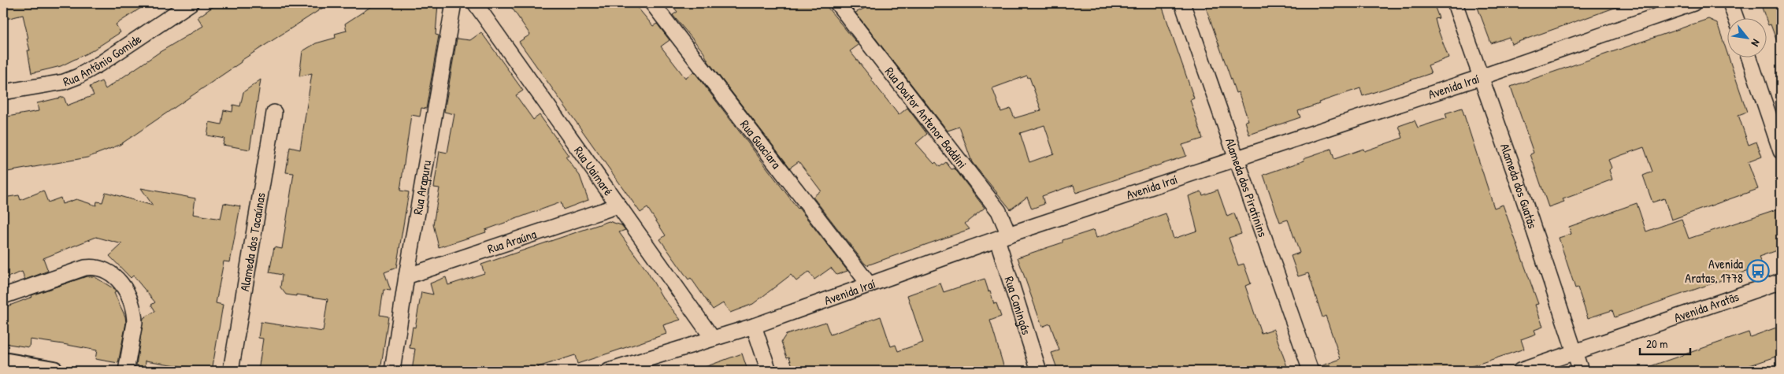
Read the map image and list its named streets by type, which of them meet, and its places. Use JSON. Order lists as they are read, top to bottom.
{
  "streets": {
    "street": [
      "Rua Antônio Gomide",
      "Avenida Iraí",
      "Rua Doutor Antenor Baddini",
      "Rua Guaciara",
      "Rua Uaimaré",
      "Rua Arapuru",
      "Alameda dos Guatás",
      "Alameda dos Piratinins",
      "Rua Araúna",
      "Alameda dos Tacaúnas",
      "Rua Caningás",
      "Avenida Aratãs"
    ]
  },
  "crossings": [
    ["Avenida Iraí", "Rua Doutor Antenor Baddini"],
    ["Avenida Iraí", "Rua Guaciara"],
    ["Avenida Iraí", "Rua Uaimaré"],
    ["Avenida Iraí", "Alameda dos Guatás"],
    ["Avenida Iraí", "Alameda dos Piratinins"],
    ["Avenida Iraí", "Rua Caningás"],
    ["Rua Doutor Antenor Baddini", "Rua Caningás"],
    ["Rua Uaimaré", "Rua Araúna"],
    ["Rua Arapuru", "Rua Araúna"],
    ["Alameda dos Guatás", "Avenida Aratãs"]
  ],
  "places": {
    "bus stop": ["Avenida Aratas, 1778"]
  },
  "scale_bar": "20 m",
  "north": "bottom right"
}
